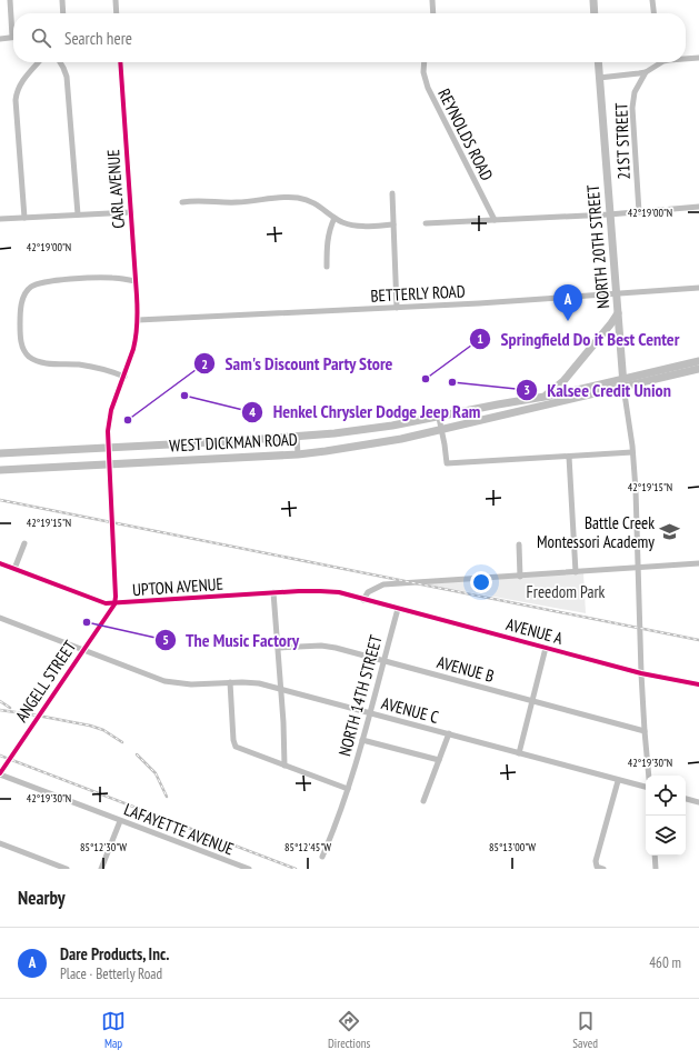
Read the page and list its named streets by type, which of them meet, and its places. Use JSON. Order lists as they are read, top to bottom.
{
  "streets": {
    "main road": ["NORTH 20TH STREET", "WEST DICKMAN ROAD"],
    "street": [
      "REYNOLDS ROAD",
      "21ST STREET",
      "CARL AVENUE",
      "BETTERLY ROAD",
      "UPTON AVENUE",
      "AVENUE A",
      "AVENUE B",
      "ANGELL STREET",
      "NORTH 14TH STREET",
      "AVENUE C",
      "LAFAYETTE AVENUE"
    ]
  },
  "crossings": [
    ["CARL AVENUE", "BETTERLY ROAD"],
    ["CARL AVENUE", "WEST DICKMAN ROAD"],
    ["CARL AVENUE", "UPTON AVENUE"],
    ["CARL AVENUE", "ANGELL STREET"],
    ["NORTH 20TH STREET", "BETTERLY ROAD"],
    ["NORTH 20TH STREET", "WEST DICKMAN ROAD"],
    ["NORTH 20TH STREET", "AVENUE A"],
    ["NORTH 20TH STREET", "AVENUE B"],
    ["UPTON AVENUE", "AVENUE A"],
    ["UPTON AVENUE", "ANGELL STREET"],
    ["AVENUE A", "NORTH 14TH STREET"],
    ["AVENUE B", "NORTH 14TH STREET"],
    ["ANGELL STREET", "AVENUE C"],
    ["ANGELL STREET", "LAFAYETTE AVENUE"],
    ["NORTH 14TH STREET", "AVENUE C"]
  ],
  "parks": ["Freedom Park"],
  "places": {
    "other": [
      "Springfield Do it Best Center",
      "Kalsee Credit Union",
      "Henkel Chrysler Dodge Jeep Ram",
      "Sam's Discount Party Store",
      "The Music Factory"
    ],
    "school or university": ["Battle Creek Montessori Academy"]
  },
  "page": {
    "search": "Search here",
    "pins": "A",
    "heading": "Nearby",
    "list": [
      {
        "mark": "A",
        "name": "Dare Products, Inc.",
        "note": "Place · Betterly Road",
        "value": "460 m"
      }
    ],
    "nav": ["Map", "Directions", "Saved"]
  },
  "coordinates": [
    "42°19'00\"N",
    "42°19'15\"N",
    "42°19'30\"N",
    "85°12'30\"W",
    "85°12'45\"W",
    "85°13'00\"W"
  ]
}
